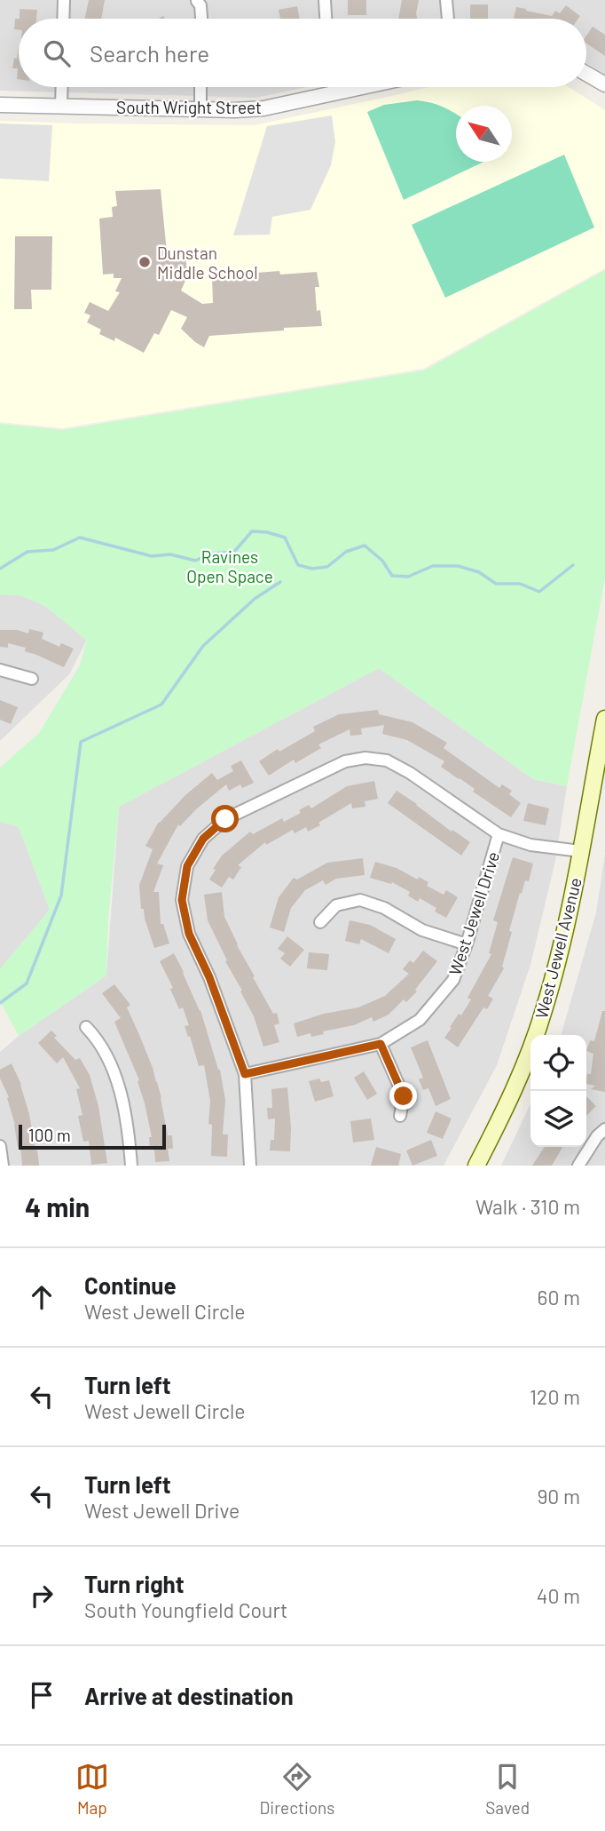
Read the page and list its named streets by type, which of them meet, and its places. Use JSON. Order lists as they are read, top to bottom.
{
  "streets": {
    "main road": ["West Jewell Avenue"],
    "street": ["South Wright Street", "West Jewell Drive"]
  },
  "parks": ["Ravines Open Space"],
  "places": ["Dunstan Middle School"],
  "scale_bar": "100 m",
  "north": "top left",
  "page": {
    "search": "Search here",
    "scale": "100 m",
    "heading": ["4 min", "Walk · 310 m"],
    "list": [
      ["Continue", "West Jewell Circle", "60 m"],
      ["Turn left", "West Jewell Circle", "120 m"],
      ["Turn left", "West Jewell Drive", "90 m"],
      ["Turn right", "South Youngfield Court", "40 m"],
      "Arrive at destination"
    ],
    "nav": ["Map", "Directions", "Saved"]
  }
}
